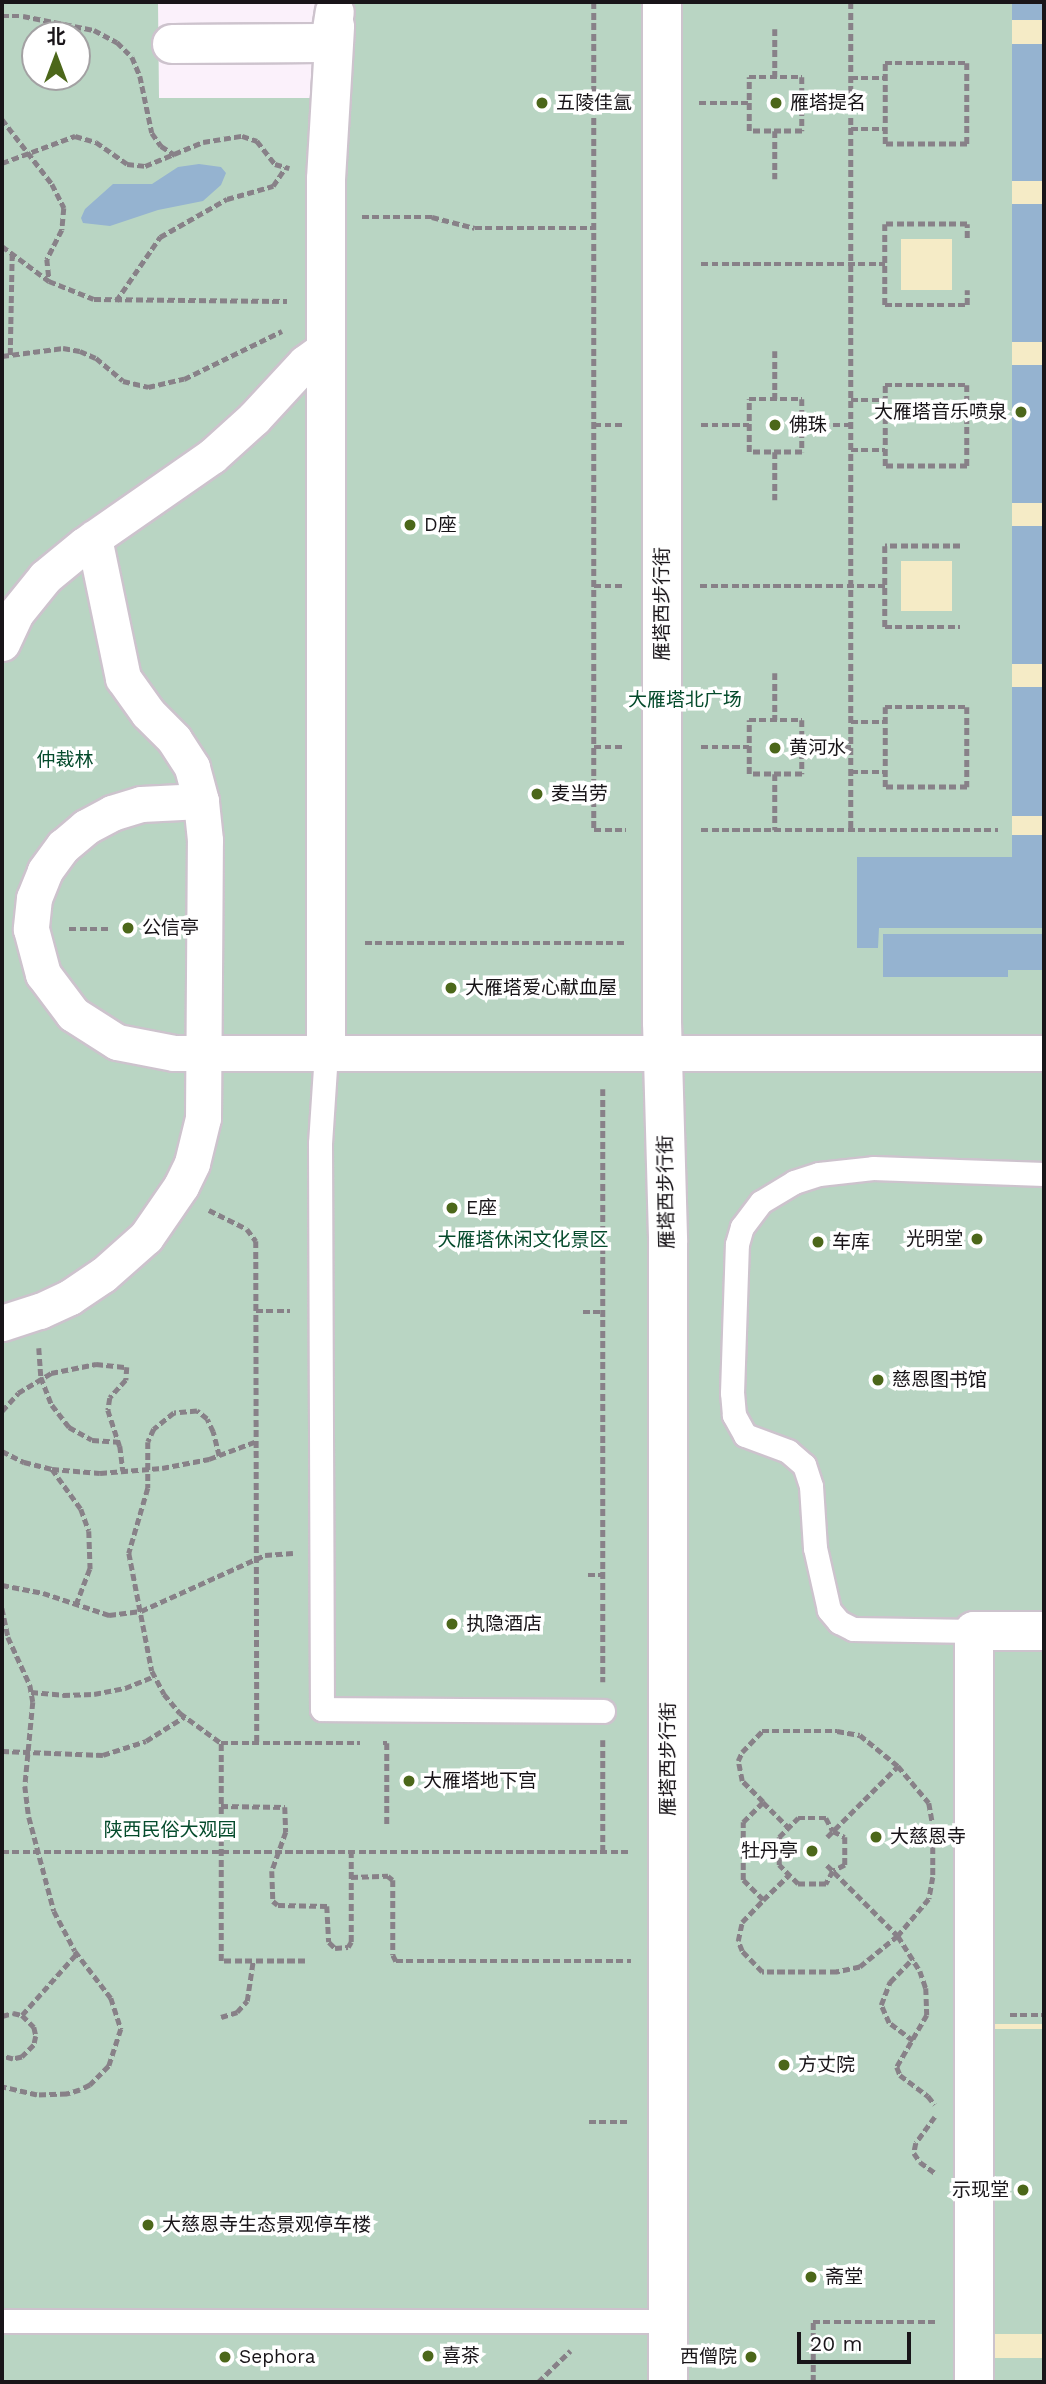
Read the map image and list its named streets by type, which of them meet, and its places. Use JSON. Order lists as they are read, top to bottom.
{
  "streets": {
    "street": ["雁塔西步行街"]
  },
  "parks": [
    "大雁塔北广场",
    "仲裁林",
    "大雁塔休闲文化景区",
    "陕西民俗大观园"
  ],
  "places": [
    "五陵佳氲",
    "雁塔提名",
    "大雁塔音乐喷泉",
    "佛珠",
    "D座",
    "黄河水",
    "麦当劳",
    "公信亭",
    "大雁塔爱心献血屋",
    "E座",
    "光明堂",
    "车库",
    "慈恩图书馆",
    "执隐酒店",
    "大雁塔地下宫",
    "大慈恩寺",
    "牡丹亭",
    "方丈院",
    "示现堂",
    "大慈恩寺生态景观停车楼",
    "斋堂",
    "喜茶",
    "Sephora",
    "西僧院"
  ],
  "scale_bar": "20 m",
  "north": "top"
}
